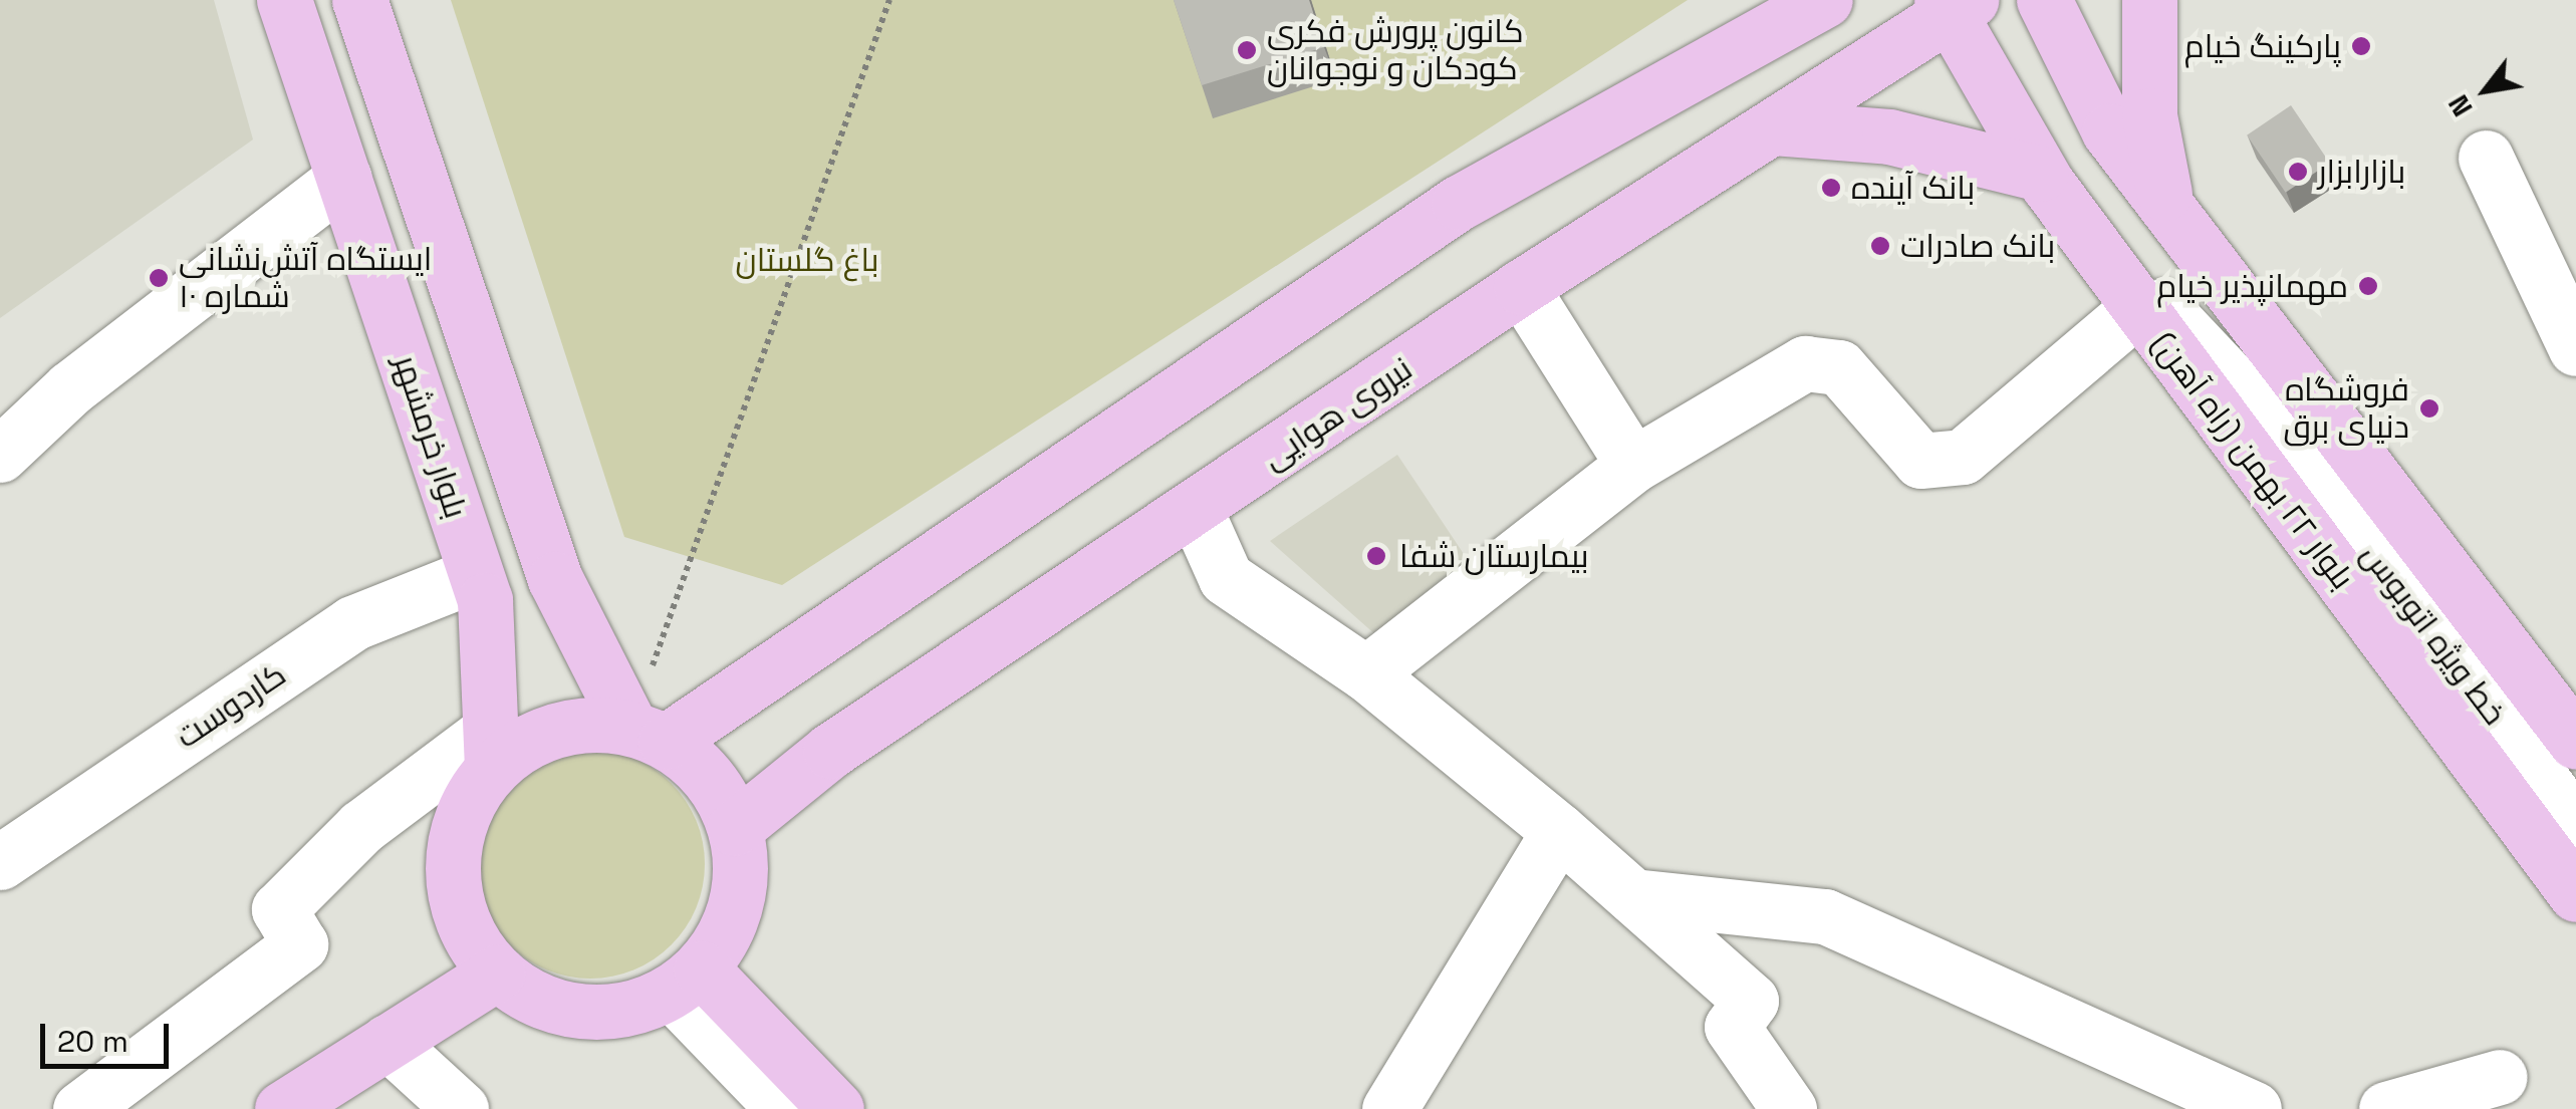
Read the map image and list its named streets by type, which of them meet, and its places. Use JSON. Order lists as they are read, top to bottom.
{
  "streets": {
    "main road": ["نیروی هوایی", "بلوار خرمشهر", "بلوار ۲۲ بهمن (راه آهن)"],
    "street": ["خط ویژه اتوبوس", "کاردوست"]
  },
  "crossings": [
    ["نیروی هوایی", "بلوار خرمشهر"],
    ["نیروی هوایی", "بلوار ۲۲ بهمن (راه آهن)"],
    ["بلوار خرمشهر", "کاردوست"]
  ],
  "parks": ["باغ گلستان"],
  "places": [
    "پارکینگ خیام",
    "کانون پرورش فکری کودکان و نوجوانان",
    "بازارابزار",
    "بانک آینده",
    "بانک صادرات",
    "ایستگاه آتش‌نشانی شماره ۱۰",
    "مهمانپذیر خیام",
    "فروشگاه دنیای برق",
    "بیمارستان شفا"
  ],
  "scale_bar": "20 m",
  "north": "bottom left"
}
